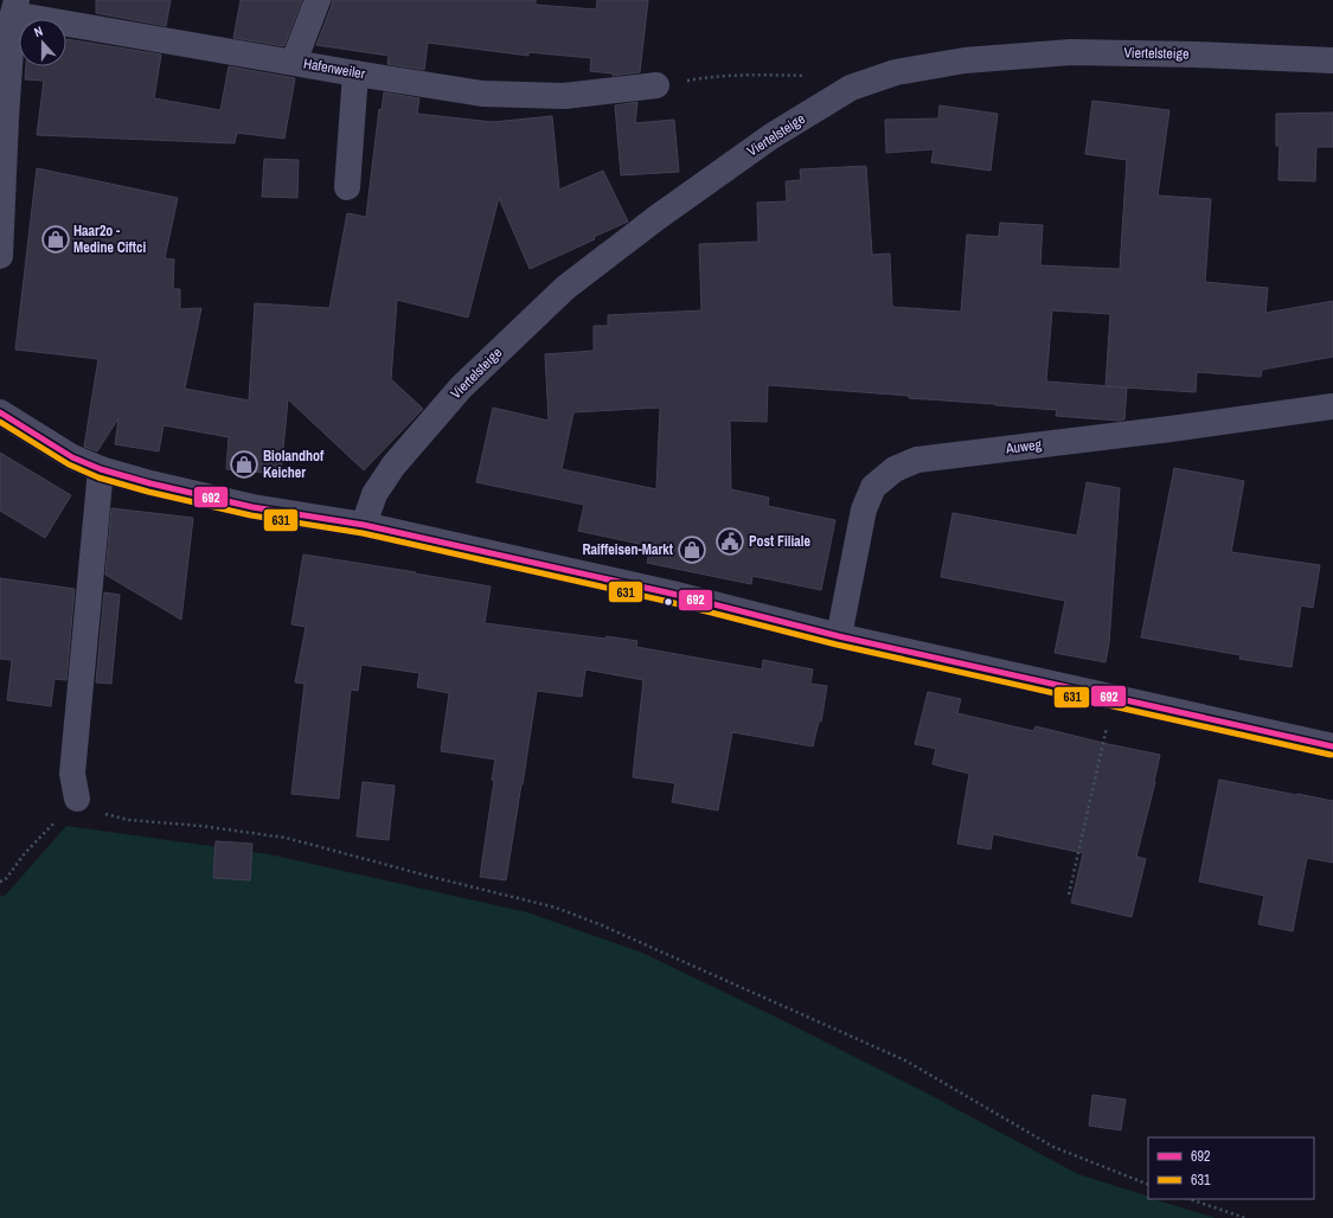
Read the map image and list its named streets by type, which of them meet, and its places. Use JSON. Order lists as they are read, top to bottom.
{
  "streets": {
    "street": ["Viertelsteige", "Hafenweiler", "Auweg"]
  },
  "places": {
    "shop": ["Haar2o - Medine Ciftci", "Biolandhof Keicher", "Raiffeisen-Markt"],
    "public building": ["Post Filiale"]
  },
  "lines": ["transit line 692", "transit line 631"],
  "legend": ["692", "631"],
  "north": "top"
}
